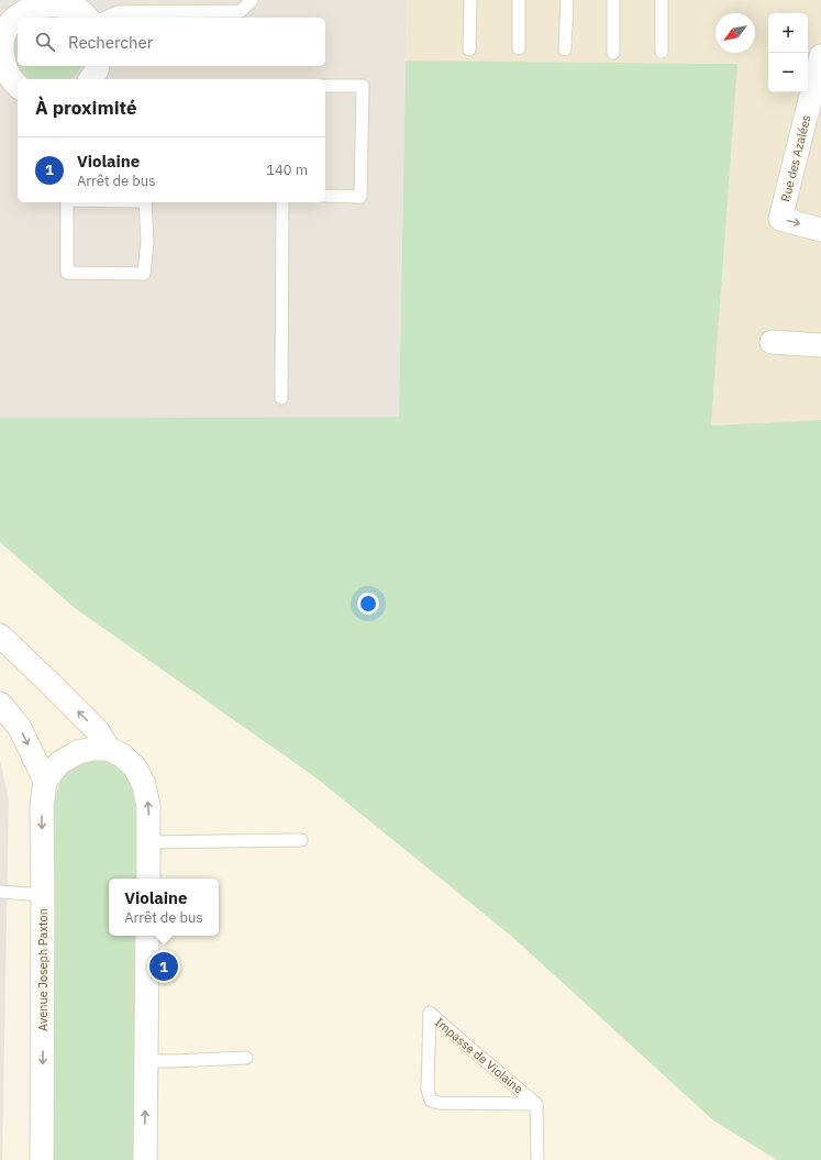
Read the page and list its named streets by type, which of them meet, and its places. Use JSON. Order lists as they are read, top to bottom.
{
  "streets": {
    "street": ["Rue des Azalées", "Avenue Joseph Paxton"],
    "lane": ["Impasse de Violaine"]
  },
  "one_way": ["Rue des Azalées"],
  "north": "bottom left",
  "page": {
    "map_buttons": ["+", "−"],
    "search": "Rechercher",
    "heading": "À proximité",
    "list": [
      {
        "mark": "1",
        "name": "Violaine",
        "note": "Arrêt de bus",
        "value": "140 m"
      }
    ],
    "popup": ["Violaine", "Arrêt de bus"],
    "pins": "1"
  }
}
